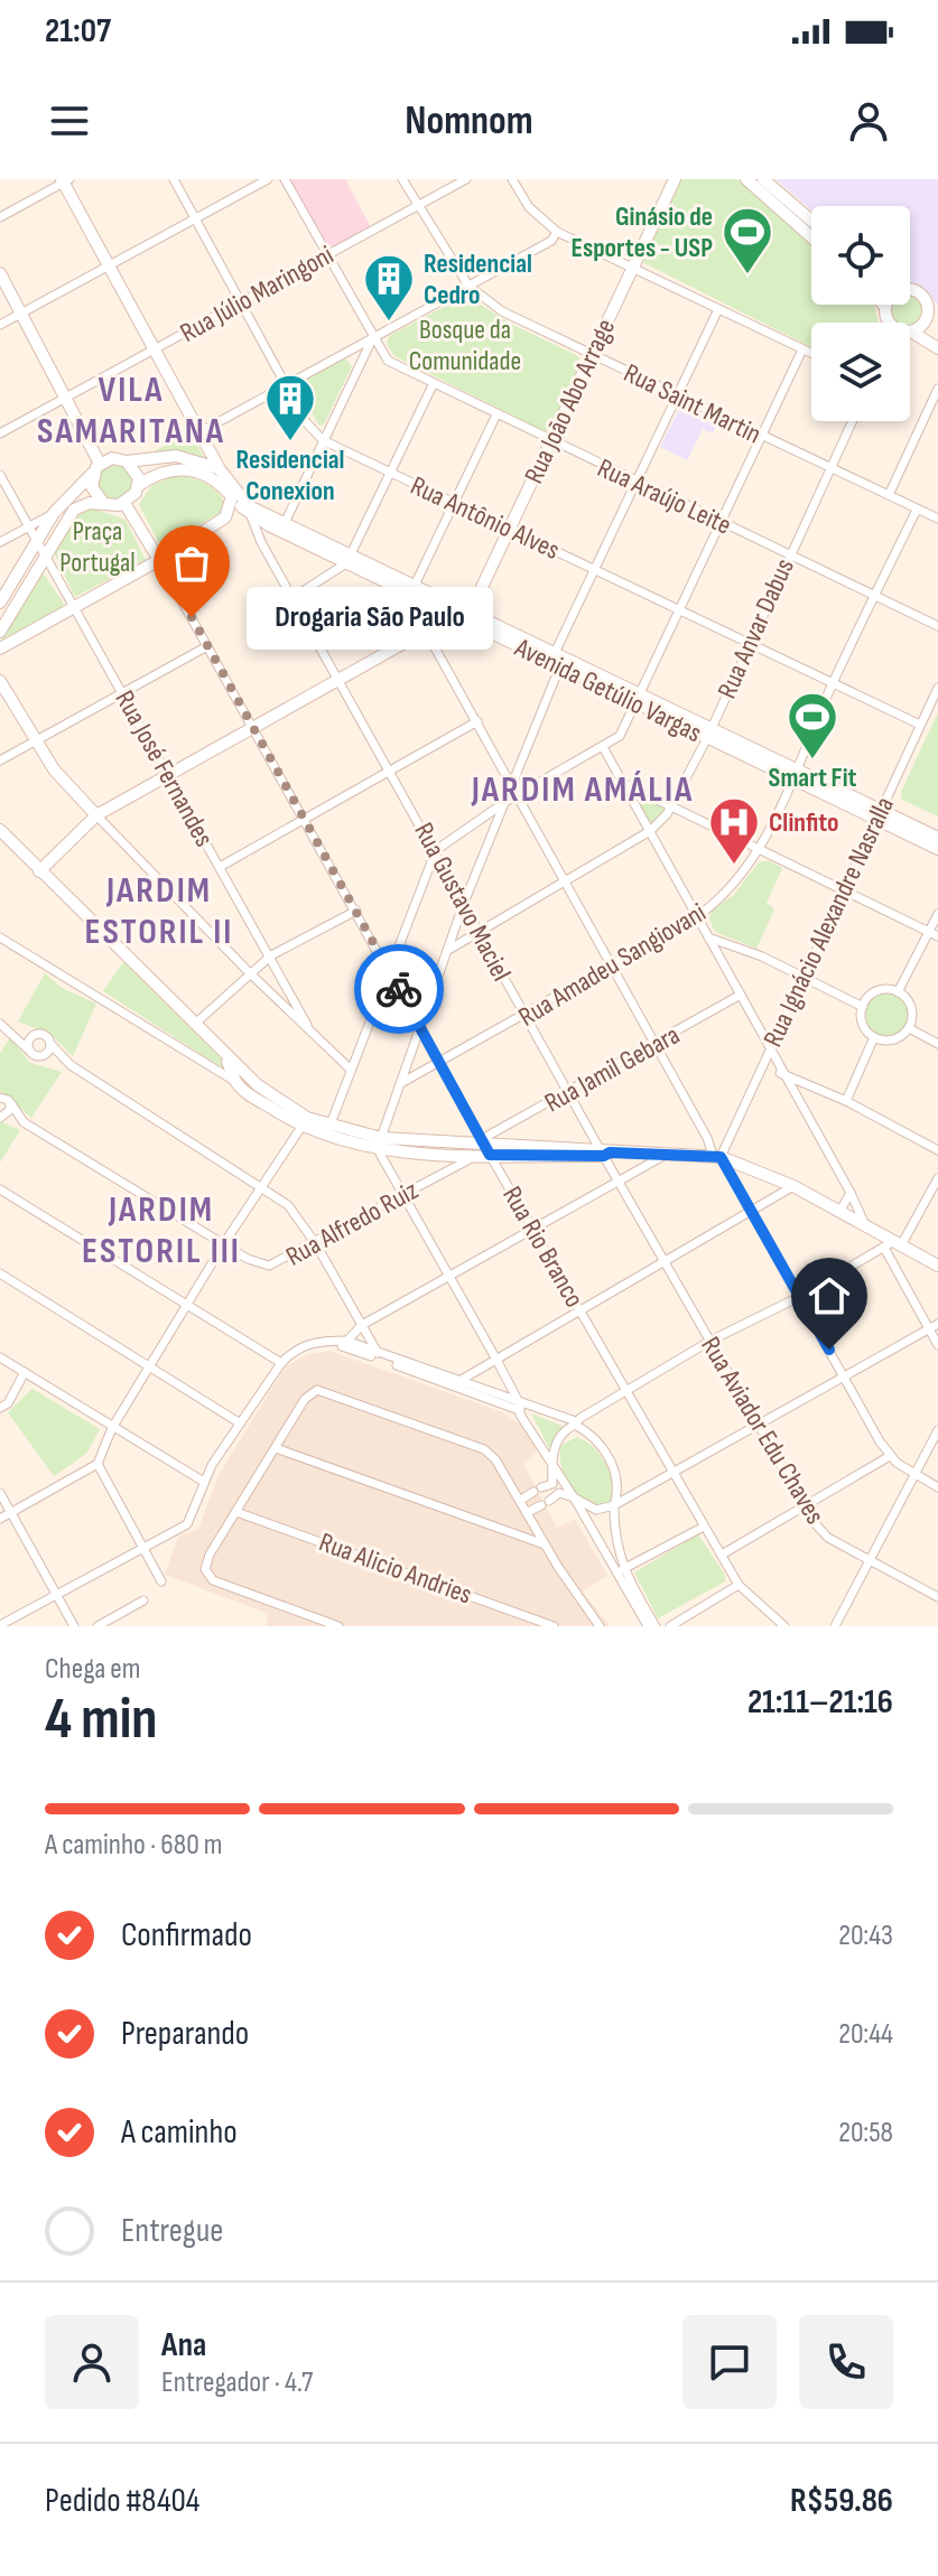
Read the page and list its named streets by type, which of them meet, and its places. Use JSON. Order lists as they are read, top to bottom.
{
  "streets": {
    "street": [
      "Rua Júlio Maringoni",
      "Rua João Abo Arrage",
      "Rua Saint Martin",
      "Rua Araújo Leite",
      "Rua Antônio Alves",
      "Rua Anvar Dabus",
      "Avenida Getúlio Vargas",
      "Rua José Fernandes",
      "Rua Gustavo Maciel",
      "Rua Ignácio Alexandre Nasralla",
      "Rua Amadeu Sangiovani",
      "Rua Jamil Gebara",
      "Rua Alfredo Ruiz",
      "Rua Rio Branco",
      "Rua Aviador Edu Chaves",
      "Rua Alicio Andries"
    ]
  },
  "crossings": [
    ["Rua Júlio Maringoni", "Rua Saint Martin"],
    ["Rua Júlio Maringoni", "Rua Araújo Leite"],
    ["Rua Júlio Maringoni", "Rua Antônio Alves"],
    ["Rua Júlio Maringoni", "Rua Gustavo Maciel"],
    ["Rua João Abo Arrage", "Rua Saint Martin"],
    ["Rua João Abo Arrage", "Rua Araújo Leite"],
    ["Rua João Abo Arrage", "Rua Antônio Alves"],
    ["Rua João Abo Arrage", "Avenida Getúlio Vargas"],
    ["Rua Saint Martin", "Rua Anvar Dabus"],
    ["Rua Saint Martin", "Rua Amadeu Sangiovani"],
    ["Rua Araújo Leite", "Rua Anvar Dabus"],
    ["Rua Araújo Leite", "Rua Amadeu Sangiovani"],
    ["Rua Antônio Alves", "Rua Anvar Dabus"],
    ["Rua Antônio Alves", "Rua Ignácio Alexandre Nasralla"],
    ["Rua Antônio Alves", "Rua Amadeu Sangiovani"],
    ["Rua Anvar Dabus", "Avenida Getúlio Vargas"],
    ["Rua Anvar Dabus", "Rua Gustavo Maciel"],
    ["Avenida Getúlio Vargas", "Rua Gustavo Maciel"],
    ["Avenida Getúlio Vargas", "Rua Ignácio Alexandre Nasralla"],
    ["Avenida Getúlio Vargas", "Rua Amadeu Sangiovani"],
    ["Rua Gustavo Maciel", "Rua Amadeu Sangiovani"],
    ["Rua Gustavo Maciel", "Rua Jamil Gebara"],
    ["Rua Gustavo Maciel", "Rua Aviador Edu Chaves"],
    ["Rua Amadeu Sangiovani", "Rua Rio Branco"],
    ["Rua Jamil Gebara", "Rua Alfredo Ruiz"],
    ["Rua Jamil Gebara", "Rua Rio Branco"]
  ],
  "districts": [
    "VILA SAMARITANA",
    "JARDIM AMÁLIA",
    "JARDIM ESTORIL II",
    "JARDIM ESTORIL III"
  ],
  "parks": ["Bosque da Comunidade", "Praça Portugal"],
  "places": {
    "sports": ["Ginásio de Esportes - USP", "Smart Fit"],
    "building": ["Residencial Cedro", "Residencial Conexion"],
    "other": ["Drogaria São Paulo"],
    "hospital": ["Clinfito"]
  },
  "page": {
    "status": "21:07",
    "header": "Nomnom",
    "bubble": "Drogaria São Paulo",
    "heading": ["4 min", "Chega em", "21:11–21:16"],
    "panel": [
      "Ana",
      "Entregador · 4.7",
      "Pedido #8404",
      "R$59.86"
    ],
    "bar": "A caminho · 680 m",
    "list": [
      ["Confirmado", "20:43"],
      ["Preparando", "20:44"],
      ["A caminho", "20:58"],
      "Entregue"
    ]
  }
}
